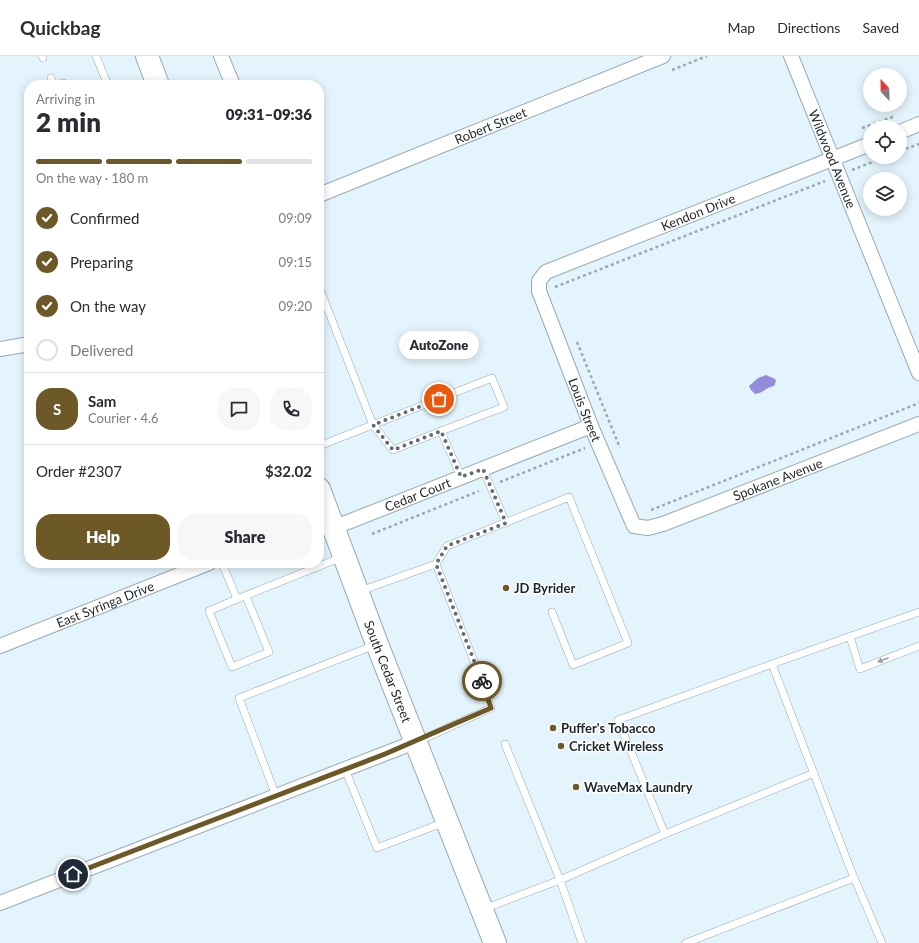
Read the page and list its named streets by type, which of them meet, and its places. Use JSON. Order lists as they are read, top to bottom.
{
  "streets": {
    "main road": ["South Cedar Street"],
    "street": [
      "Robert Street",
      "Wildwood Avenue",
      "Kendon Drive",
      "Louis Street",
      "Spokane Avenue",
      "Cedar Court",
      "East Syringa Drive"
    ]
  },
  "crossings": [
    ["Wildwood Avenue", "Kendon Drive"],
    ["Kendon Drive", "Louis Street"],
    ["Louis Street", "Spokane Avenue"],
    ["Louis Street", "Cedar Court"],
    ["Cedar Court", "South Cedar Street"]
  ],
  "places": [
    "AutoZone",
    "JD Byrider",
    "Puffer's Tobacco",
    "Cricket Wireless",
    "WaveMax Laundry"
  ],
  "north": "top",
  "page": {
    "header": "Quickbag",
    "nav": ["Map", "Directions", "Saved"],
    "heading": ["2 min", "Arriving in", "09:31–09:36"],
    "panel": [
      "Sam",
      "Courier · 4.6",
      "Order #2307",
      "$32.02"
    ],
    "bar": "On the way · 180 m",
    "list": [
      ["Confirmed", "09:09"],
      ["Preparing", "09:15"],
      ["On the way", "09:20"],
      "Delivered"
    ],
    "bubble": "AutoZone",
    "round": "S",
    "buttons": ["Help", "Share"]
  }
}
